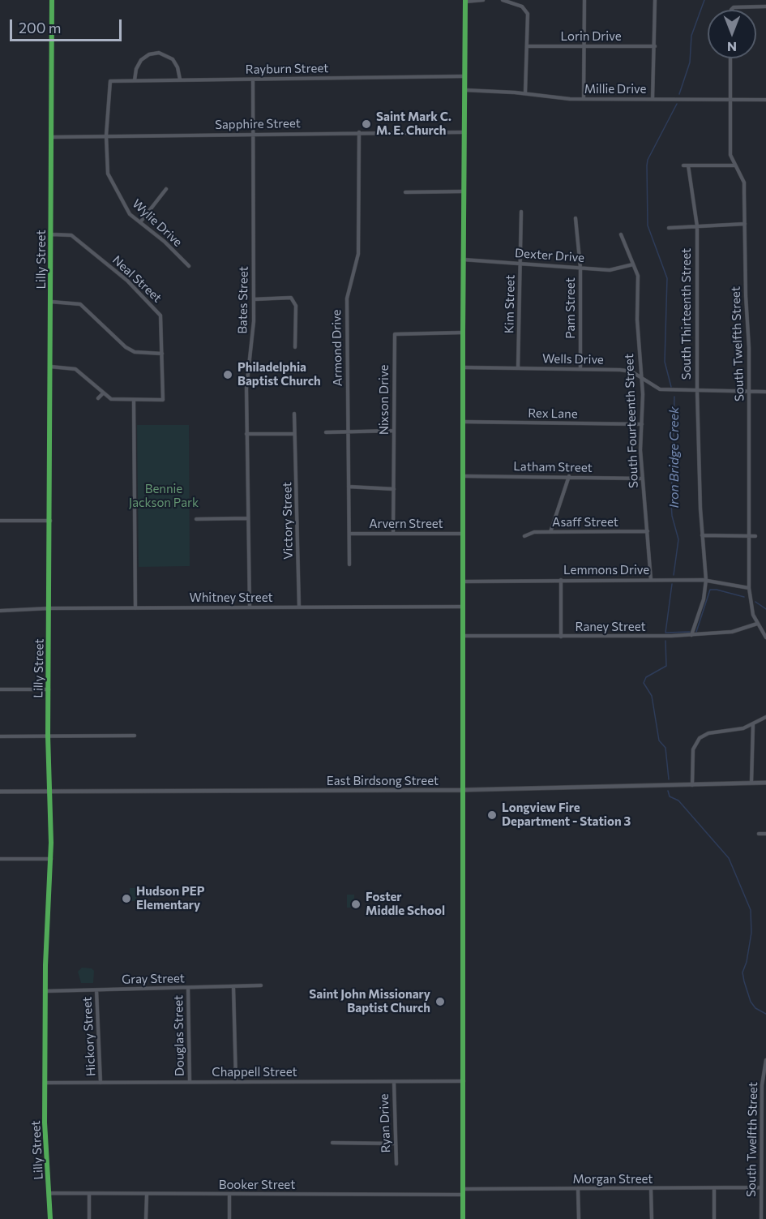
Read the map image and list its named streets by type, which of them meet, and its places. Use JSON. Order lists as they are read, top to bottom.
{
  "streets": {
    "street": [
      "Lorin Drive",
      "Rayburn Street",
      "Millie Drive",
      "Sapphire Street",
      "Wylie Drive",
      "Dexter Drive",
      "Lilly Street",
      "Neal Street",
      "Bates Street",
      "Kim Street",
      "Pam Street",
      "South Thirteenth Street",
      "South Twelfth Street",
      "Armond Drive",
      "Wells Drive",
      "Nixson Drive",
      "Rex Lane",
      "South Fourteenth Street",
      "Latham Street",
      "Victory Street",
      "Asaff Street",
      "Arvern Street",
      "Lemmons Drive",
      "Whitney Street",
      "Raney Street",
      "East Birdsong Street",
      "Gray Street",
      "Douglas Street",
      "Hickory Street",
      "Chappell Street",
      "Ryan Drive",
      "Morgan Street",
      "Booker Street"
    ]
  },
  "crossings": [
    ["Rayburn Street", "Wylie Drive"],
    ["Rayburn Street", "Bates Street"],
    ["Millie Drive", "South Twelfth Street"],
    ["Sapphire Street", "Wylie Drive"],
    ["Sapphire Street", "Lilly Street"],
    ["Sapphire Street", "Bates Street"],
    ["Sapphire Street", "Armond Drive"],
    ["Dexter Drive", "Kim Street"],
    ["Dexter Drive", "Pam Street"],
    ["Dexter Drive", "South Fourteenth Street"],
    ["Lilly Street", "Neal Street"],
    ["Lilly Street", "Whitney Street"],
    ["Lilly Street", "East Birdsong Street"],
    ["Lilly Street", "Gray Street"],
    ["Lilly Street", "Chappell Street"],
    ["Lilly Street", "Booker Street"],
    ["Bates Street", "Whitney Street"],
    ["Kim Street", "Wells Drive"],
    ["Pam Street", "Wells Drive"],
    ["South Thirteenth Street", "South Twelfth Street"],
    ["South Thirteenth Street", "Wells Drive"],
    ["South Thirteenth Street", "Lemmons Drive"],
    ["South Thirteenth Street", "Raney Street"],
    ["South Twelfth Street", "Wells Drive"],
    ["South Twelfth Street", "Lemmons Drive"],
    ["South Twelfth Street", "Raney Street"],
    ["South Twelfth Street", "Morgan Street"],
    ["Armond Drive", "Arvern Street"],
    ["Wells Drive", "South Fourteenth Street"],
    ["Nixson Drive", "Arvern Street"],
    ["Rex Lane", "South Fourteenth Street"],
    ["South Fourteenth Street", "Latham Street"],
    ["South Fourteenth Street", "Asaff Street"],
    ["South Fourteenth Street", "Lemmons Drive"],
    ["Victory Street", "Whitney Street"],
    ["Gray Street", "Douglas Street"],
    ["Gray Street", "Hickory Street"],
    ["Douglas Street", "Chappell Street"],
    ["Hickory Street", "Chappell Street"],
    ["Chappell Street", "Ryan Drive"]
  ],
  "water": ["Iron Bridge Creek"],
  "parks": ["Bennie Jackson Park"],
  "places": [
    "Saint Mark C. M. E. Church",
    "Philadelphia Baptist Church",
    "Longview Fire Department - Station 3",
    "Hudson PEP Elementary",
    "Foster Middle School",
    "Saint John Missionary Baptist Church"
  ],
  "scale_bar": "200 m",
  "north": "bottom"
}
